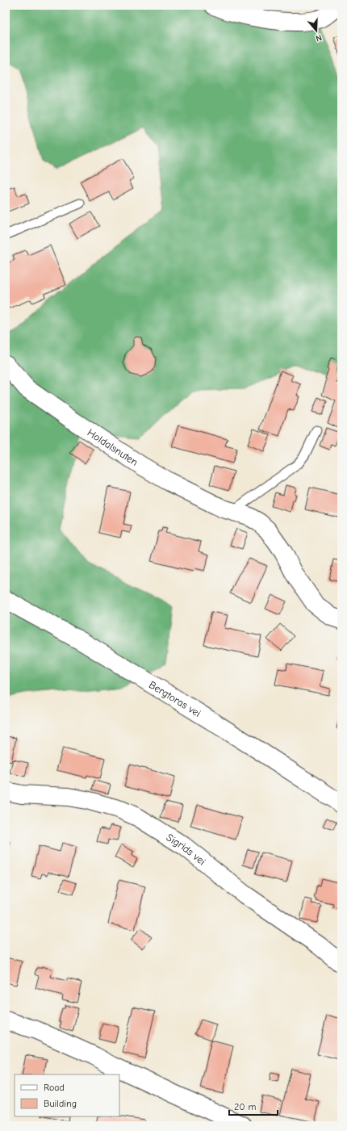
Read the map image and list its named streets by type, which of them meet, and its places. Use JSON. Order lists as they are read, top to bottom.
{
  "streets": {
    "street": ["Holdalsnuten", "Bergtoras vei", "Sigrids vei"]
  },
  "legend": ["Road", "Building"],
  "scale_bar": "20 m",
  "north": "bottom"
}
